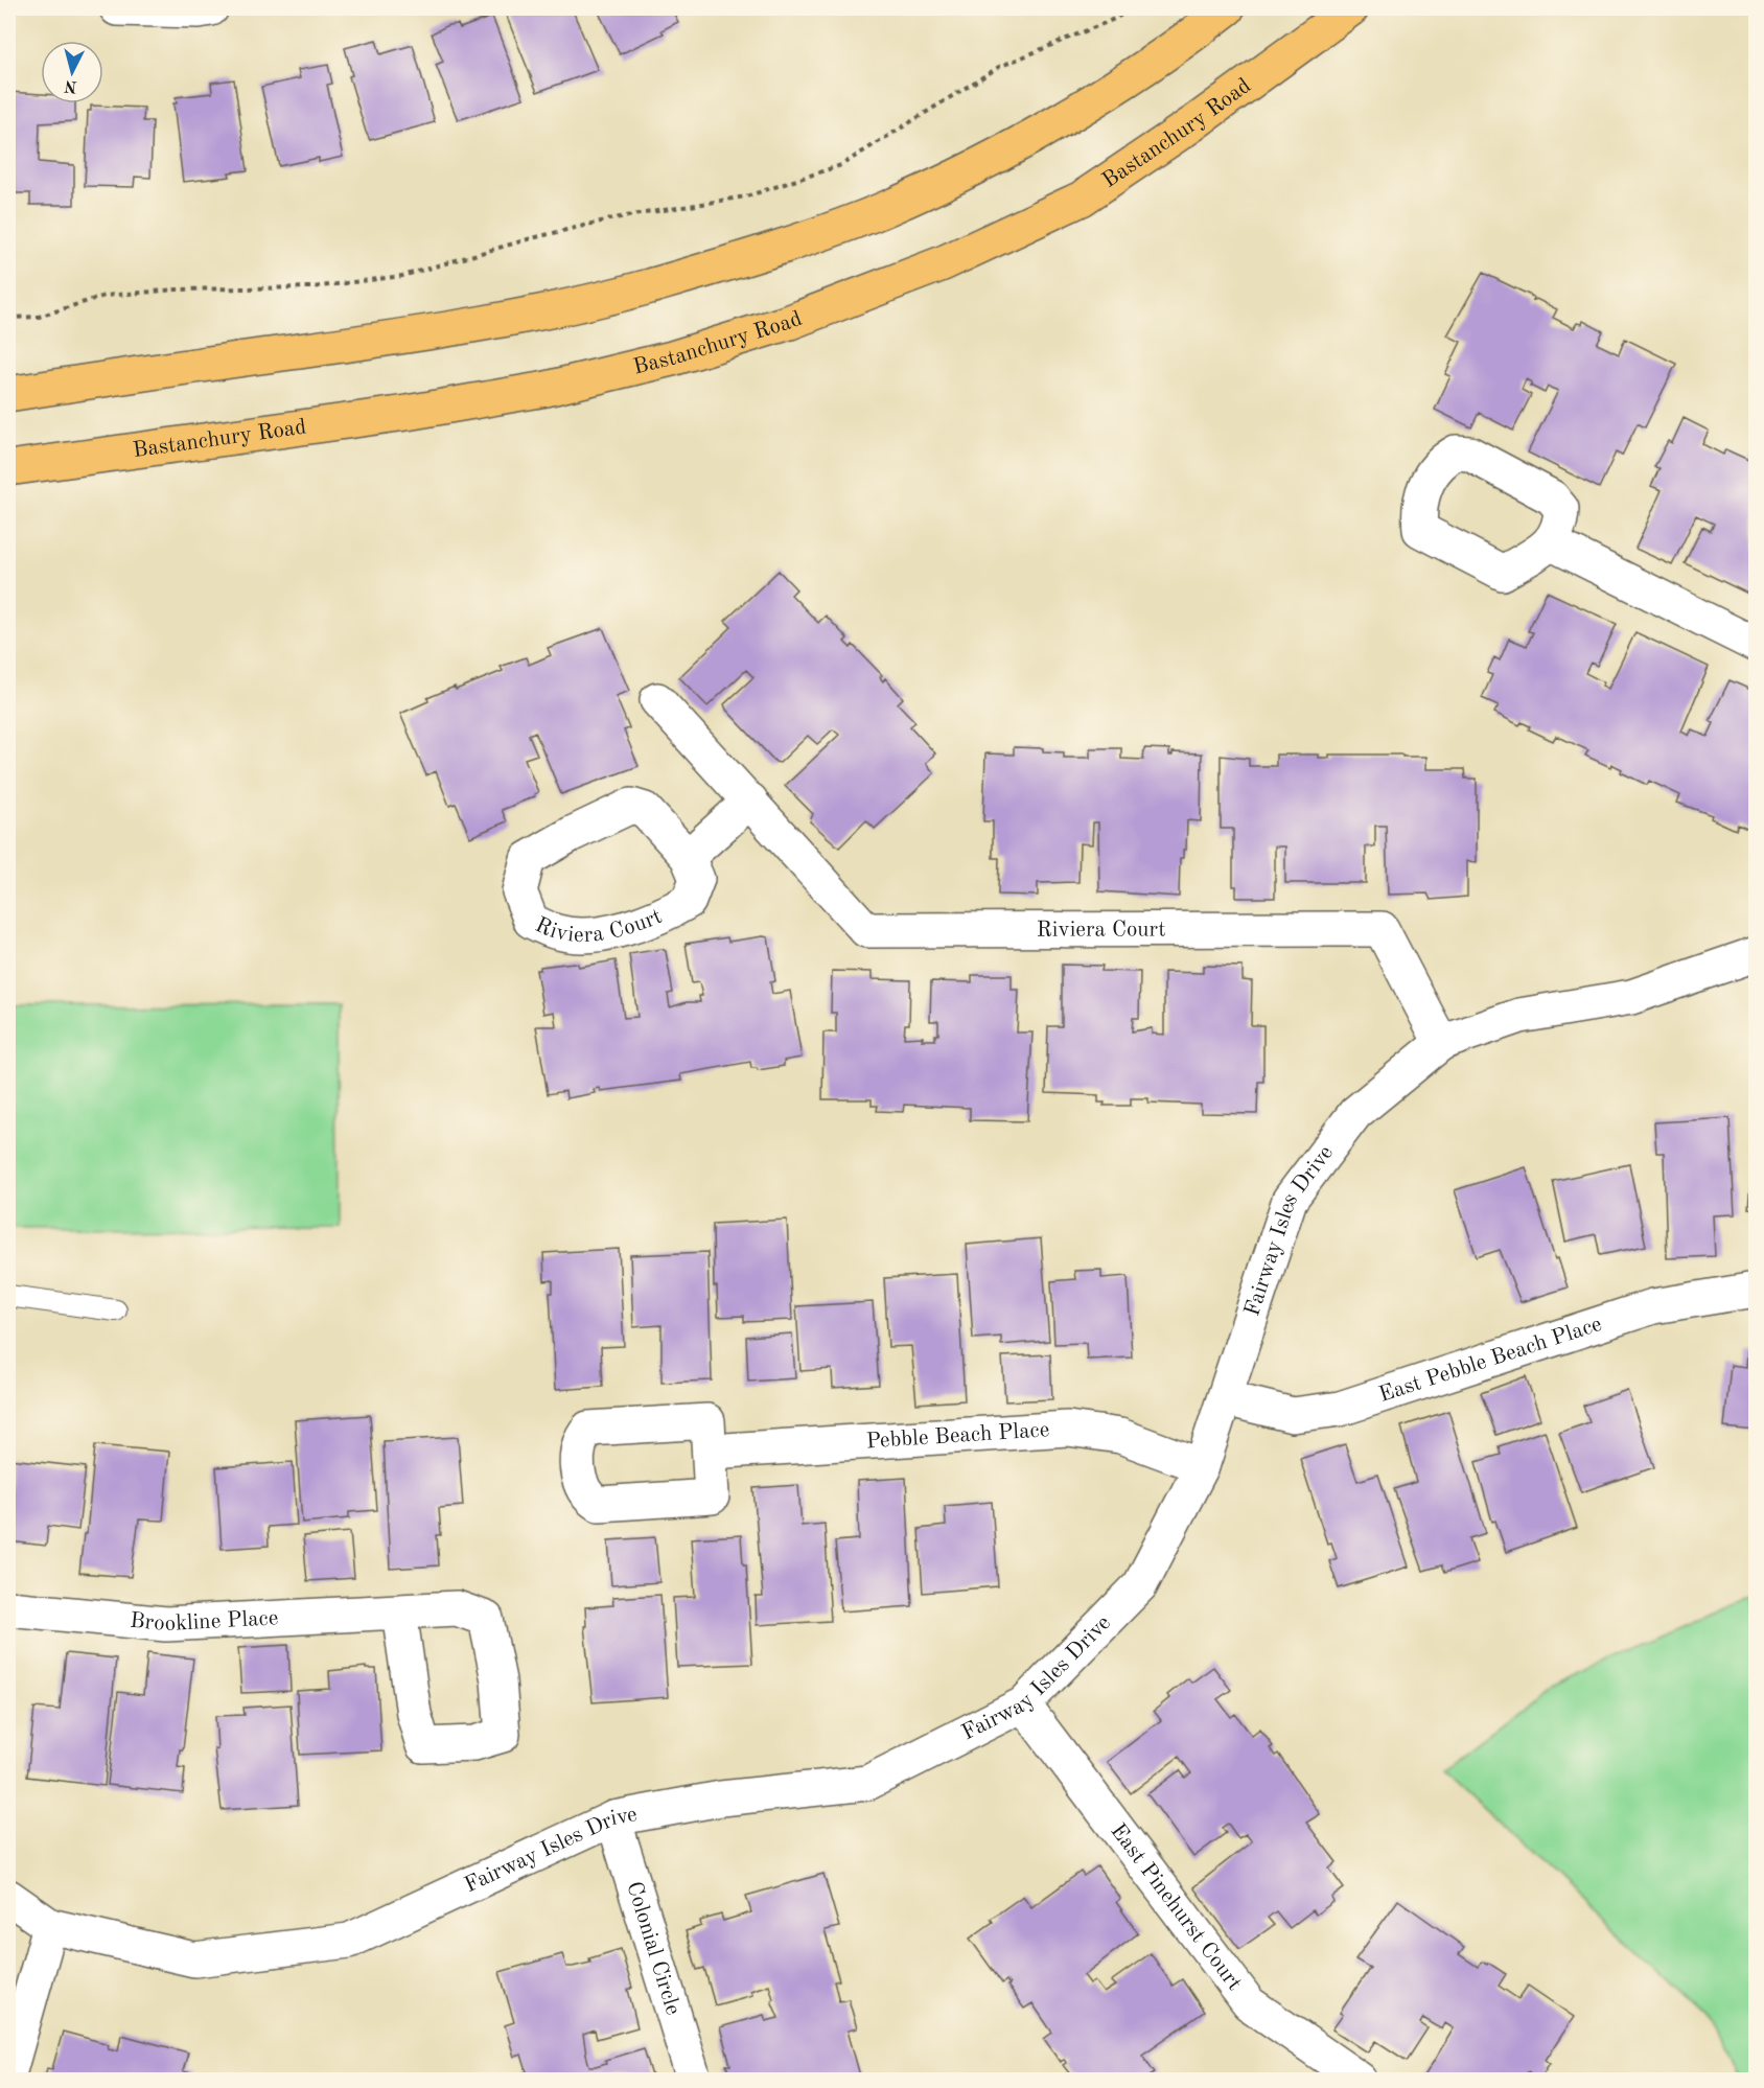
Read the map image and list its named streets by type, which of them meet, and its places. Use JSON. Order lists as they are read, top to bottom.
{
  "streets": {
    "main road": ["Bastanchury Road"],
    "street": [
      "Riviera Court",
      "Fairway Isles Drive",
      "East Pebble Beach Place",
      "Pebble Beach Place",
      "Brookline Place",
      "East Pinehurst Court",
      "Colonial Circle"
    ]
  },
  "crossings": [
    ["Riviera Court", "Fairway Isles Drive"],
    ["Fairway Isles Drive", "East Pebble Beach Place"],
    ["Fairway Isles Drive", "Pebble Beach Place"],
    ["Fairway Isles Drive", "East Pinehurst Court"],
    ["Fairway Isles Drive", "Colonial Circle"]
  ],
  "north": "bottom"
}
